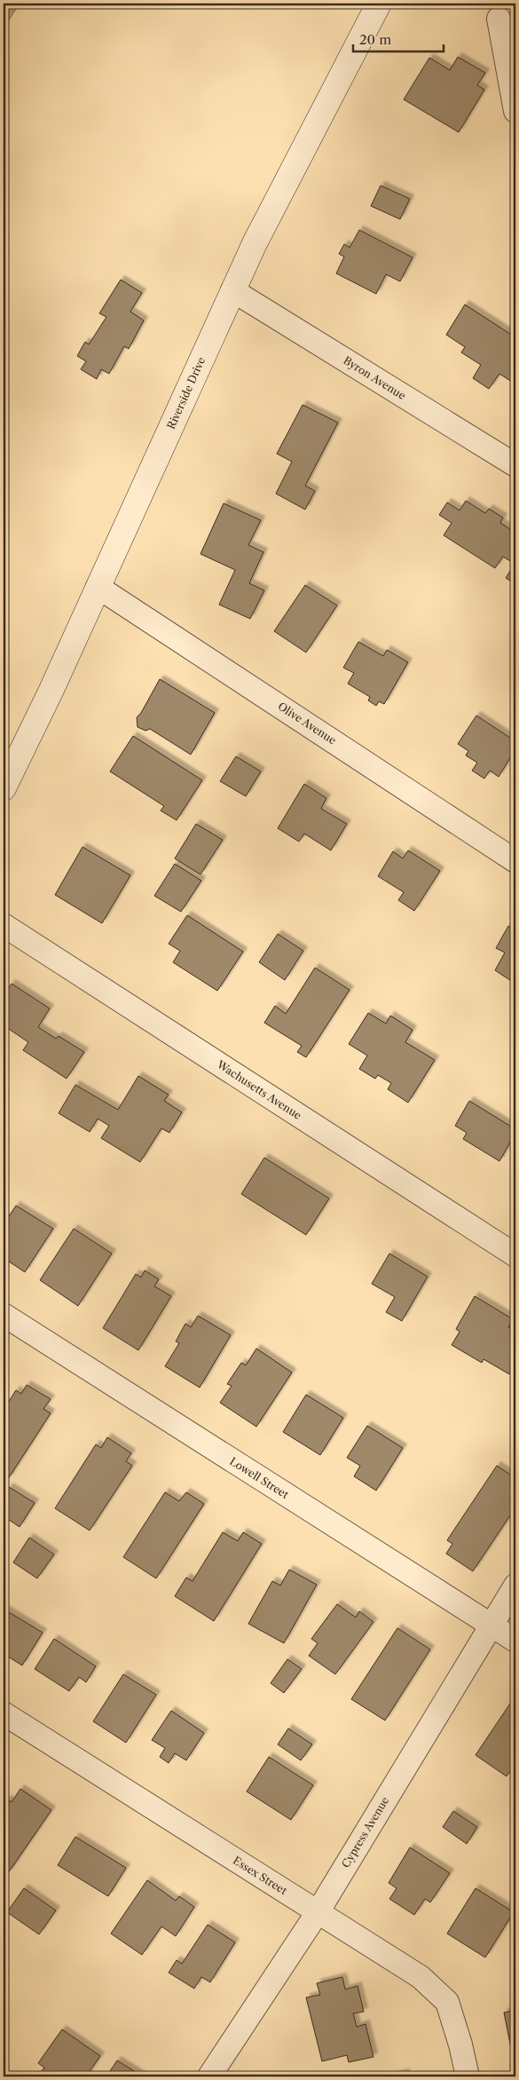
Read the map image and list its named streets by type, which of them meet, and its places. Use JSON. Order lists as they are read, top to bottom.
{
  "streets": {
    "main road": ["Riverside Drive"],
    "street": [
      "Byron Avenue",
      "Olive Avenue",
      "Wachusetts Avenue",
      "Lowell Street",
      "Cypress Avenue",
      "Essex Street"
    ]
  },
  "crossings": [
    ["Byron Avenue", "Riverside Drive"],
    ["Riverside Drive", "Olive Avenue"],
    ["Lowell Street", "Cypress Avenue"],
    ["Cypress Avenue", "Essex Street"]
  ],
  "scale_bar": "20 m"
}
